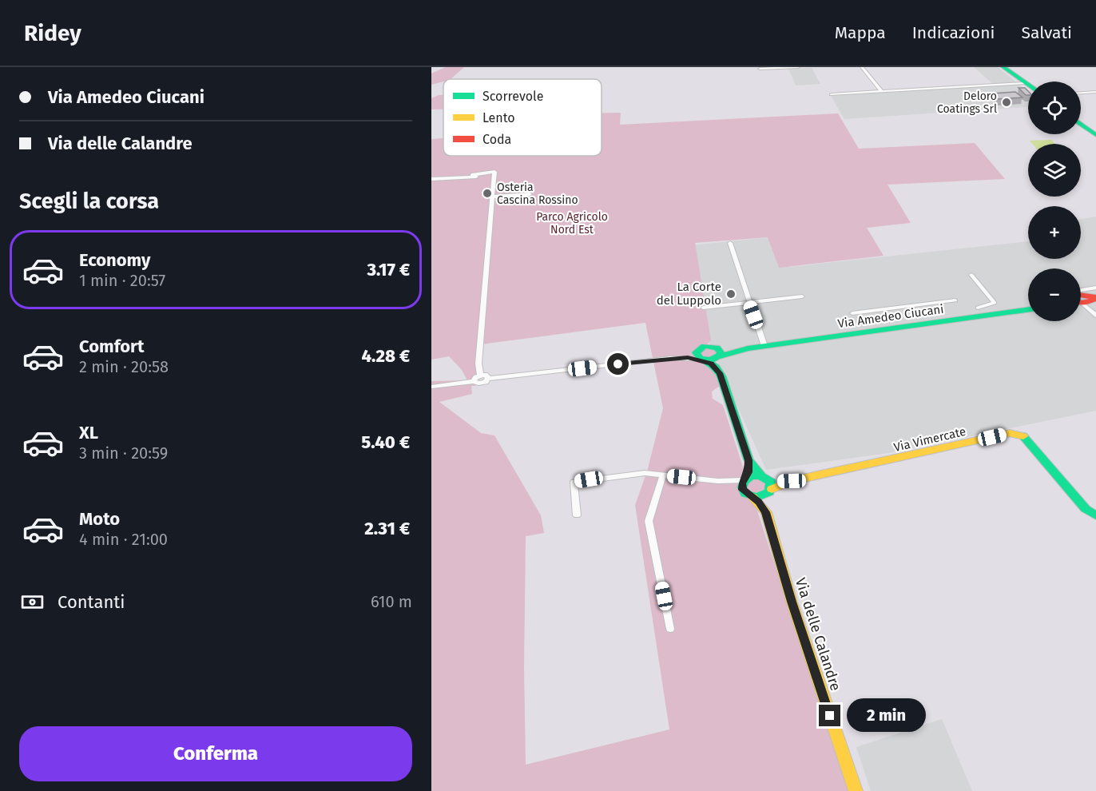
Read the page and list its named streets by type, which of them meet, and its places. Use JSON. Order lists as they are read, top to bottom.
{
  "streets": {
    "main road": ["Via Amedeo Ciucani", "Via Vimercate", "Via delle Calandre"]
  },
  "crossings": [
    ["Via Vimercate", "Via delle Calandre"]
  ],
  "parks": ["Parco Agricolo Nord Est"],
  "places": ["Deloro Coatings Srl", "Osteria Cascina Rossino", "La Corte del Luppolo"],
  "legend": ["Scorrevole", "Lento", "Coda"],
  "page": {
    "header": "Ridey",
    "nav": ["Mappa", "Indicazioni", "Salvati"],
    "banner": ["Via Amedeo Ciucani", "Via delle Calandre"],
    "map_buttons": ["+", "−"],
    "heading": "Scegli la corsa",
    "list": [
      {
        "name": "Economy",
        "note": "1 min · 20:57",
        "value": "3.17 €"
      },
      {
        "name": "Comfort",
        "note": "2 min · 20:58",
        "value": "4.28 €"
      },
      {
        "name": "XL",
        "note": "3 min · 20:59",
        "value": "5.40 €"
      },
      {
        "name": "Moto",
        "note": "4 min · 21:00",
        "value": "2.31 €"
      }
    ],
    "pay": ["Contanti", "610 m"],
    "bubble": "2 min",
    "buttons": "Conferma"
  }
}
